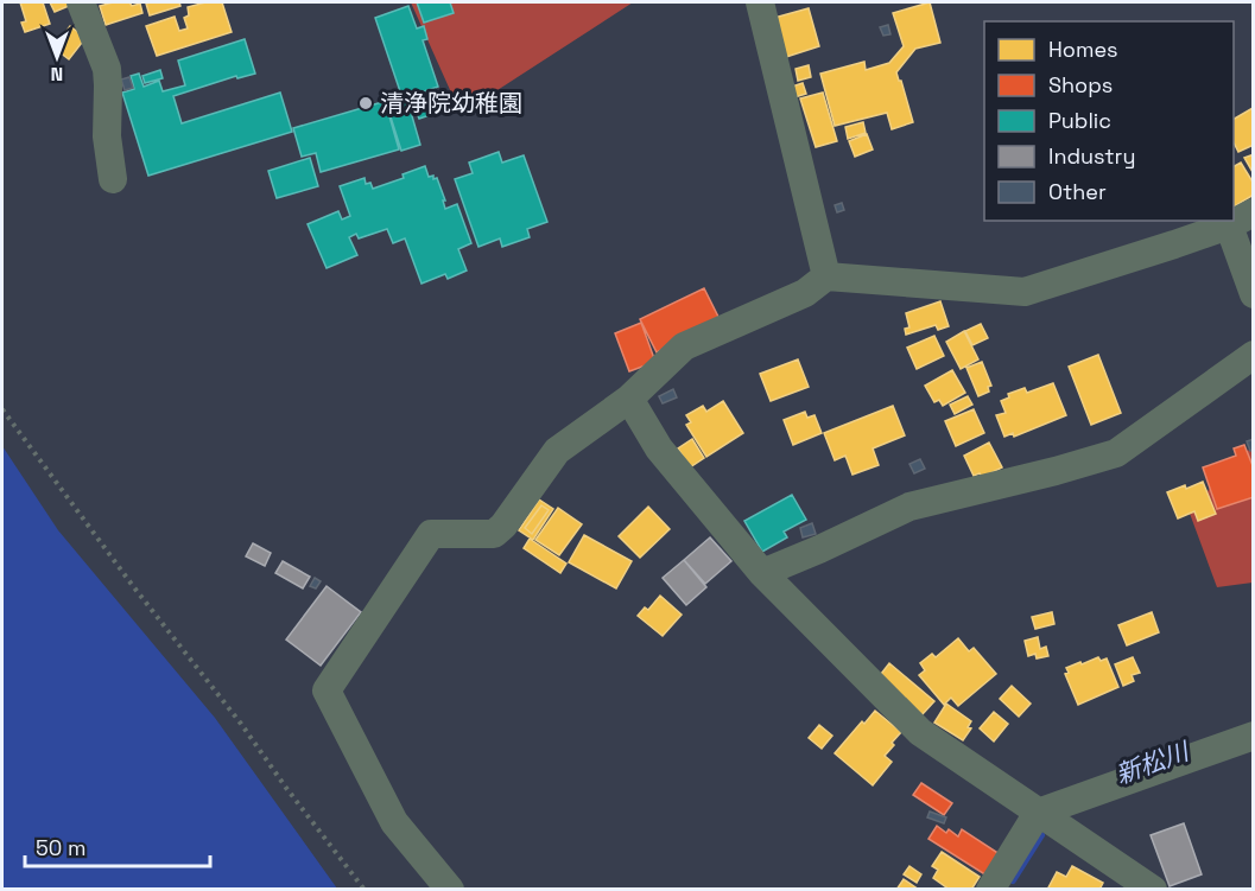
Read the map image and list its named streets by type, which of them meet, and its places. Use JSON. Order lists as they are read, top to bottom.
{
  "water": ["新松川"],
  "places": ["清浄院幼稚園"],
  "legend": [
    "Homes",
    "Shops",
    "Public",
    "Industry",
    "Other"
  ],
  "scale_bar": "50 m",
  "north": "bottom"
}
